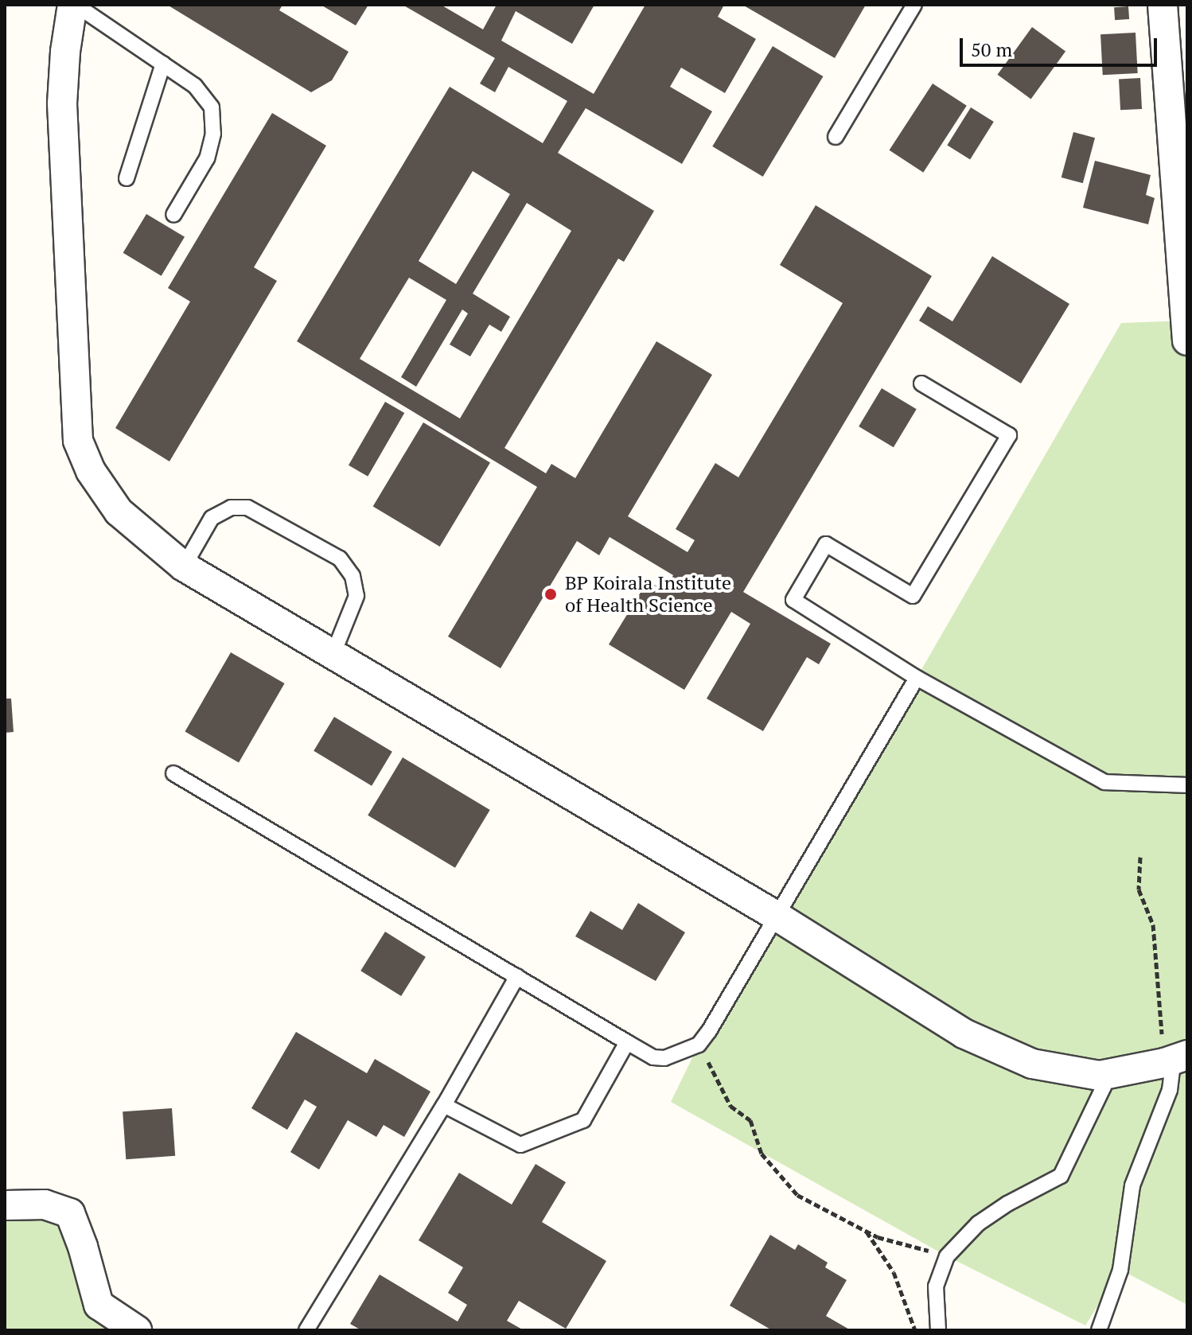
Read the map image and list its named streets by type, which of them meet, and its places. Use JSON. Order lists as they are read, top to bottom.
{
  "places": ["BP Koirala Institute of Health Science"],
  "scale_bar": "50 m"
}
